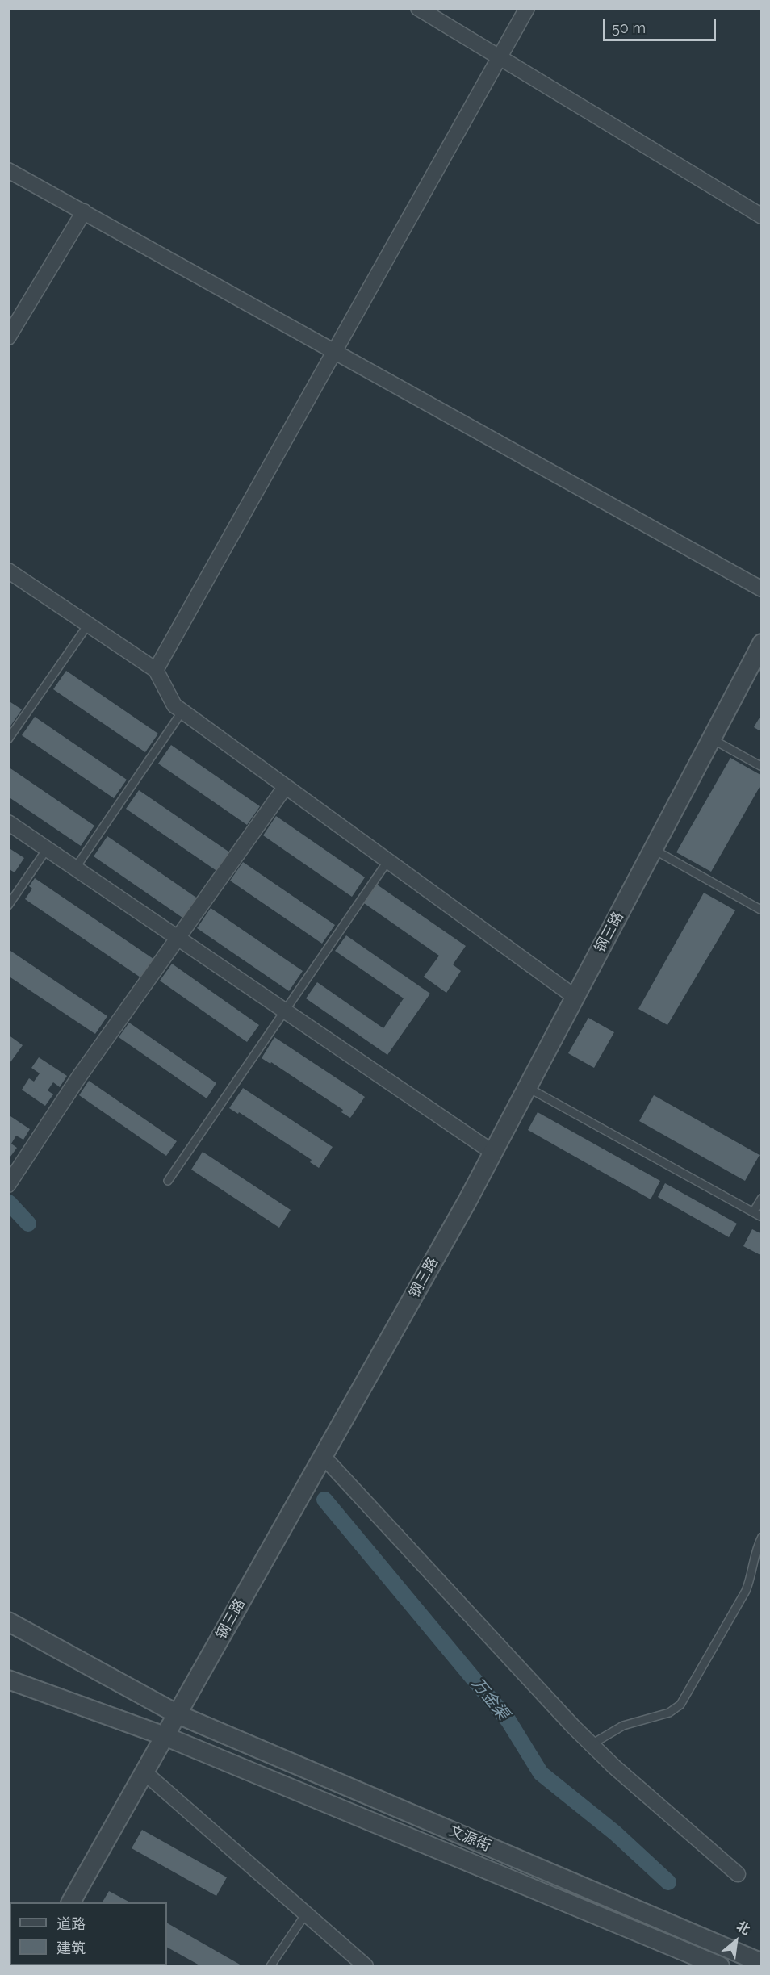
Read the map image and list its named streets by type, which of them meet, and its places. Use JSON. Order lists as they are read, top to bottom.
{
  "streets": {
    "street": ["钢三路", "文源街"]
  },
  "crossings": [
    ["钢三路", "文源街"]
  ],
  "water": ["万金渠"],
  "legend": ["道路", "建筑"],
  "scale_bar": "50 m",
  "north": "top right"
}
